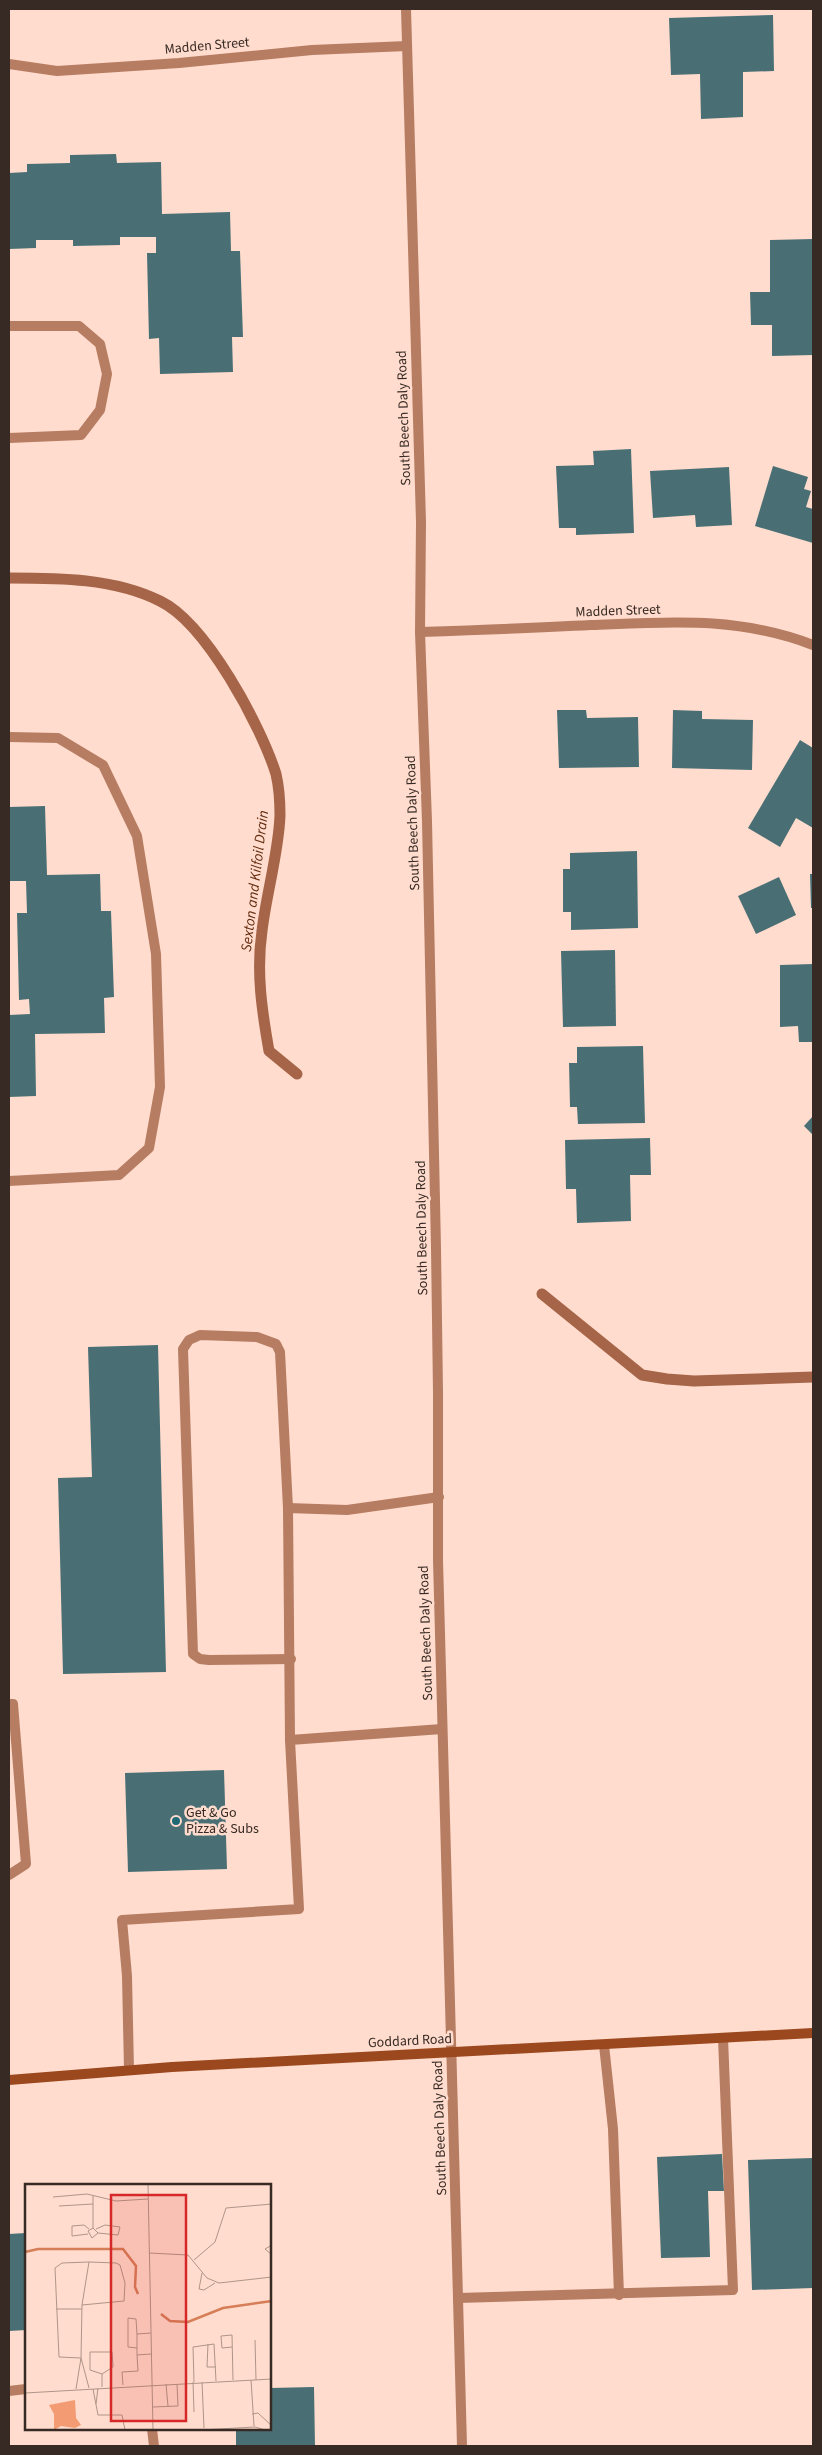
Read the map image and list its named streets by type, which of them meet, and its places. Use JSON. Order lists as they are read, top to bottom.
{
  "streets": {
    "main road": ["Goddard Road"],
    "street": ["Madden Street", "South Beech Daly Road"]
  },
  "crossings": [
    ["Madden Street", "South Beech Daly Road"],
    ["South Beech Daly Road", "Goddard Road"]
  ],
  "water": ["Sexton and Kilfoil Drain"],
  "places": ["Get & Go Pizza & Subs"]
}
